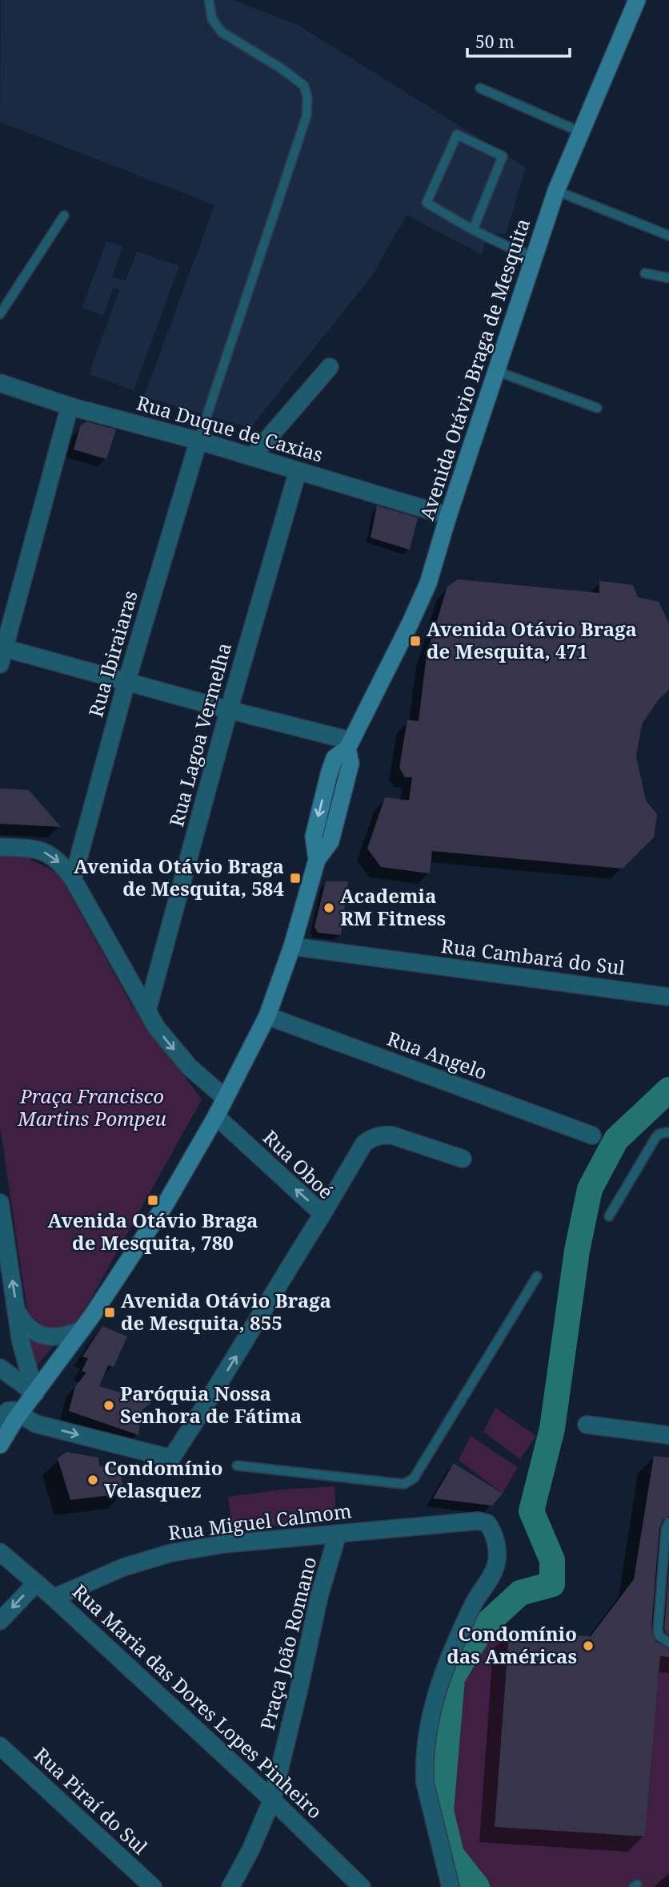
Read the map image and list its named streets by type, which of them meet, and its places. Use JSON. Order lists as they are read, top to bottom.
{
  "streets": {
    "main road": ["Avenida Otávio Braga de Mesquita"],
    "street": [
      "Rua Duque de Caxias",
      "Rua Ibiraiaras",
      "Rua Lagoa Vermelha",
      "Rua Cambará do Sul",
      "Rua Angelo",
      "Rua Oboé",
      "Rua Miguel Calmom",
      "Praça João Romano",
      "Rua Maria das Dores Lopes Pinheiro",
      "Rua Piraí do Sul"
    ]
  },
  "crossings": [
    ["Avenida Otávio Braga de Mesquita", "Rua Duque de Caxias"],
    ["Avenida Otávio Braga de Mesquita", "Rua Cambará do Sul"],
    ["Avenida Otávio Braga de Mesquita", "Rua Angelo"],
    ["Avenida Otávio Braga de Mesquita", "Rua Oboé"],
    ["Rua Duque de Caxias", "Rua Ibiraiaras"],
    ["Rua Duque de Caxias", "Rua Lagoa Vermelha"],
    ["Rua Miguel Calmom", "Praça João Romano"],
    ["Rua Miguel Calmom", "Rua Maria das Dores Lopes Pinheiro"],
    ["Praça João Romano", "Rua Maria das Dores Lopes Pinheiro"]
  ],
  "parks": ["Praça Francisco Martins Pompeu"],
  "places": {
    "transit": [
      "Avenida Otávio Braga de Mesquita, 471",
      "Avenida Otávio Braga de Mesquita, 584",
      "Avenida Otávio Braga de Mesquita, 780",
      "Avenida Otávio Braga de Mesquita, 855"
    ],
    "other": [
      "Academia RM Fitness",
      "Paróquia Nossa Senhora de Fátima",
      "Condomínio Velasquez",
      "Condomínio das Américas"
    ]
  },
  "scale_bar": "50 m"
}
